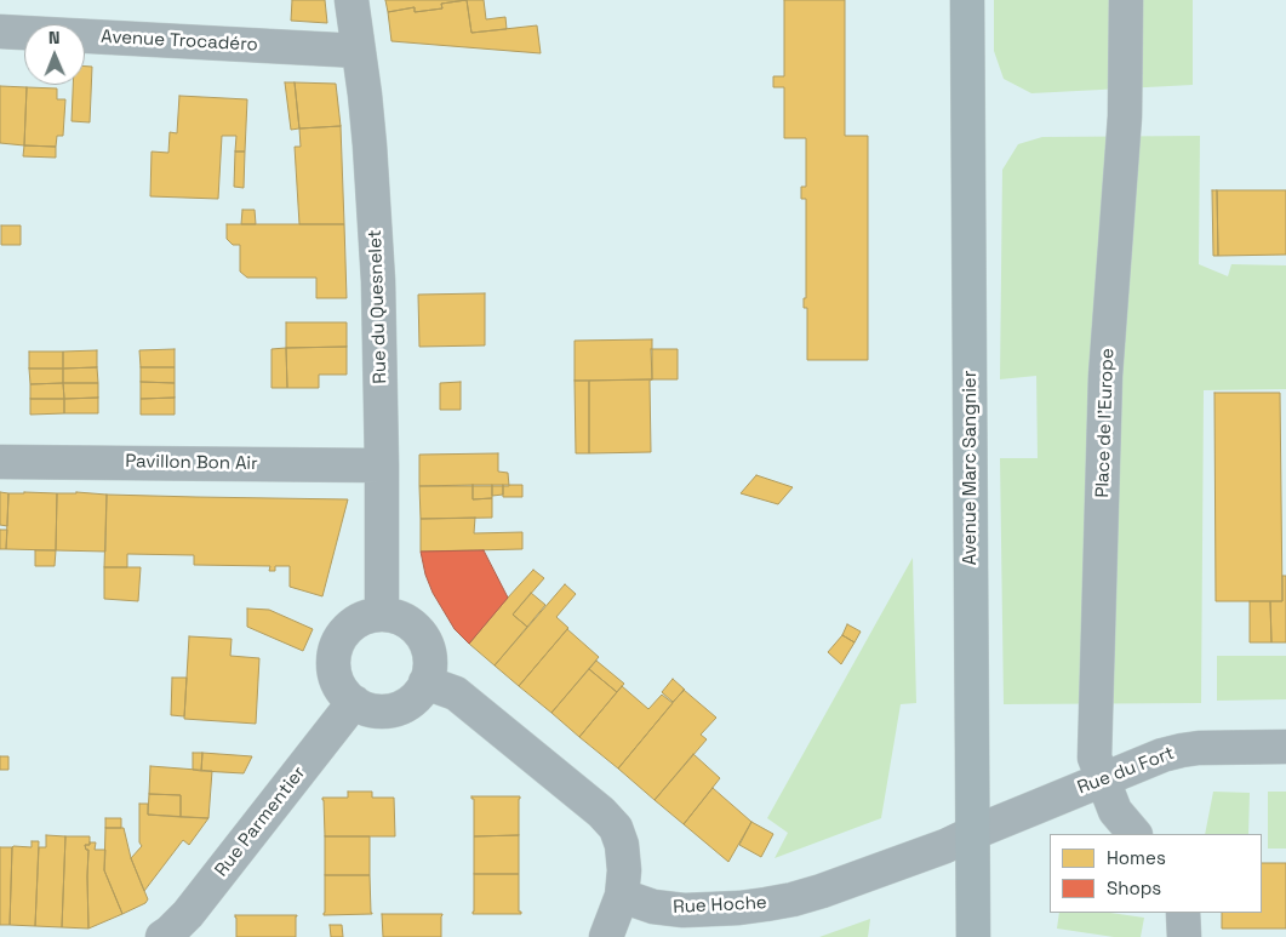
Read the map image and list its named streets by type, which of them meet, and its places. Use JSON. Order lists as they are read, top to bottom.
{
  "streets": {
    "main road": ["Avenue Marc Sangnier"],
    "street": [
      "Avenue Trocadéro",
      "Rue du Quesnelet",
      "Place de l'Europe",
      "Pavillon Bon Air",
      "Rue du Fort",
      "Rue Parmentier",
      "Rue Hoche"
    ]
  },
  "crossings": [
    ["Avenue Trocadéro", "Rue du Quesnelet"],
    ["Rue du Quesnelet", "Pavillon Bon Air"],
    ["Rue du Quesnelet", "Rue Parmentier"],
    ["Place de l'Europe", "Rue du Fort"],
    ["Avenue Marc Sangnier", "Rue du Fort"],
    ["Avenue Marc Sangnier", "Rue Hoche"],
    ["Rue du Fort", "Rue Hoche"]
  ],
  "legend": ["Homes", "Shops"],
  "north": "top"
}
